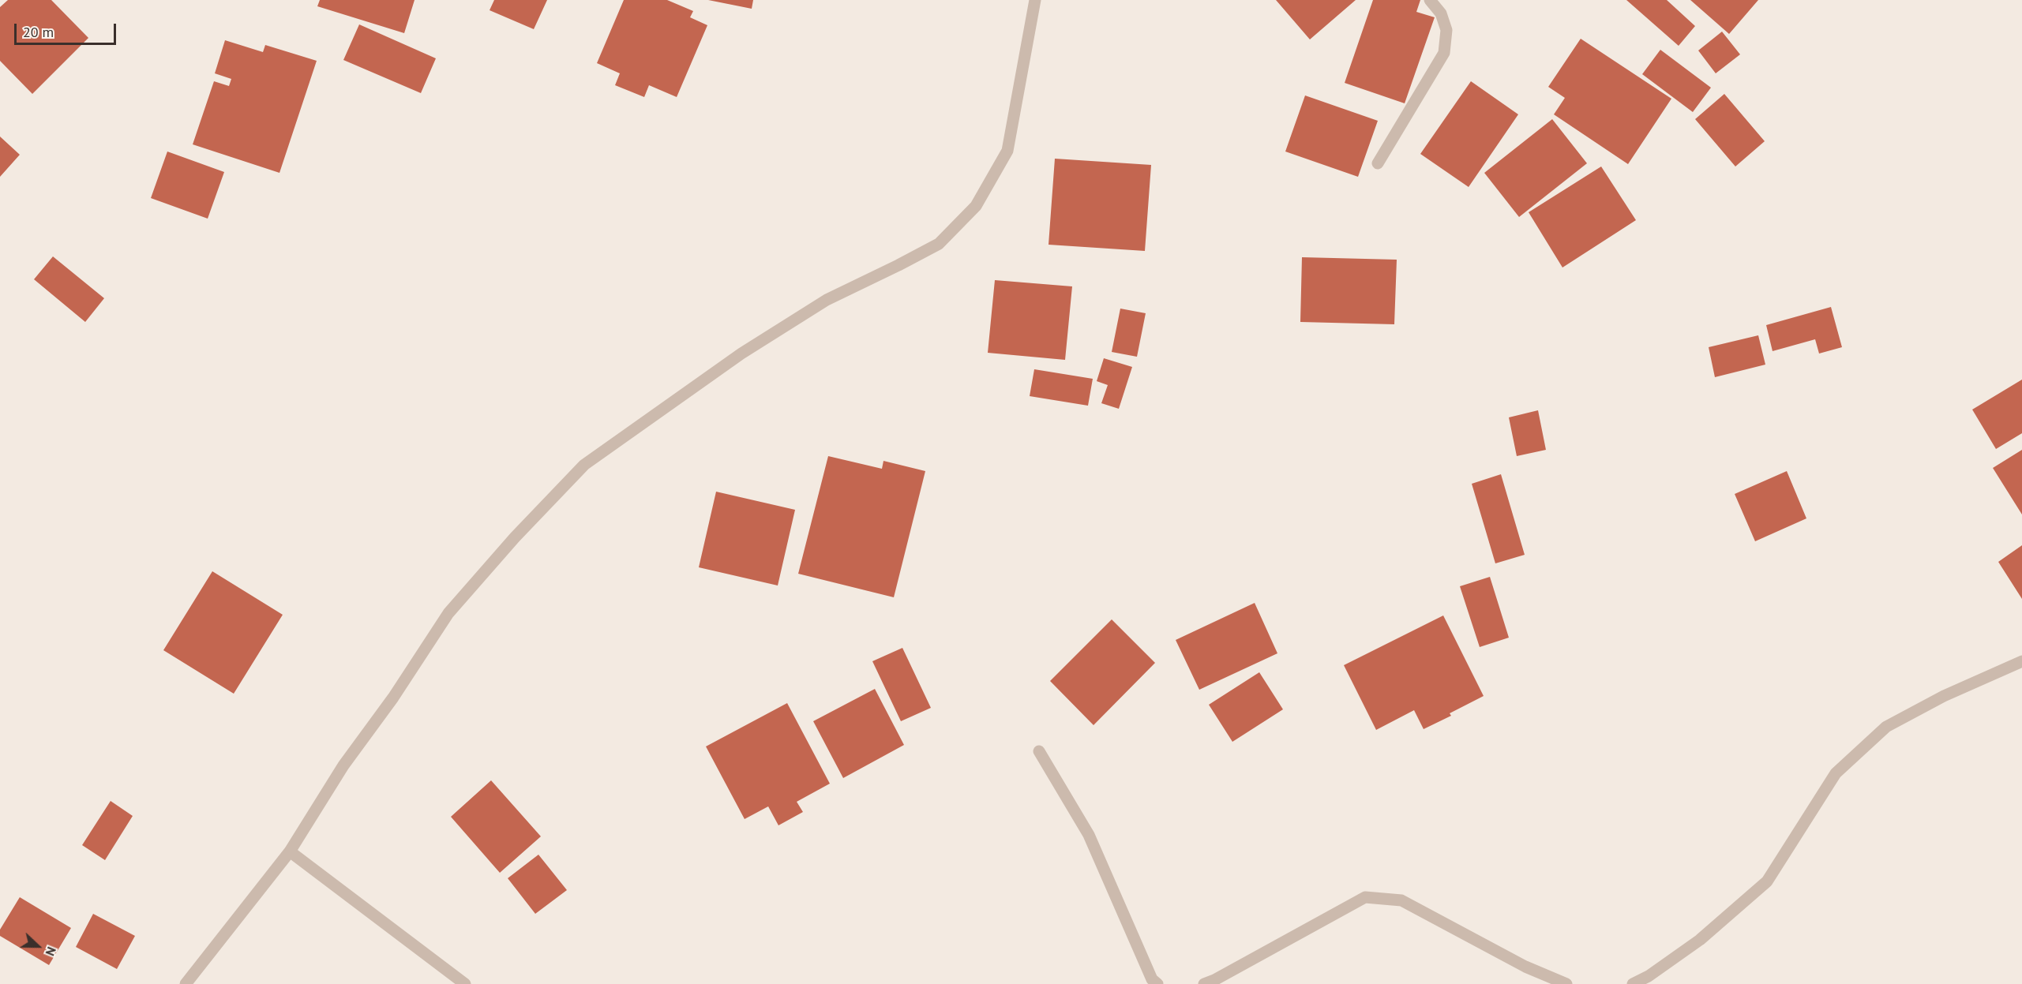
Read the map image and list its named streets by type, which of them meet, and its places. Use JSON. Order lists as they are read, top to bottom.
{
  "scale_bar": "20 m",
  "north": "right"
}
